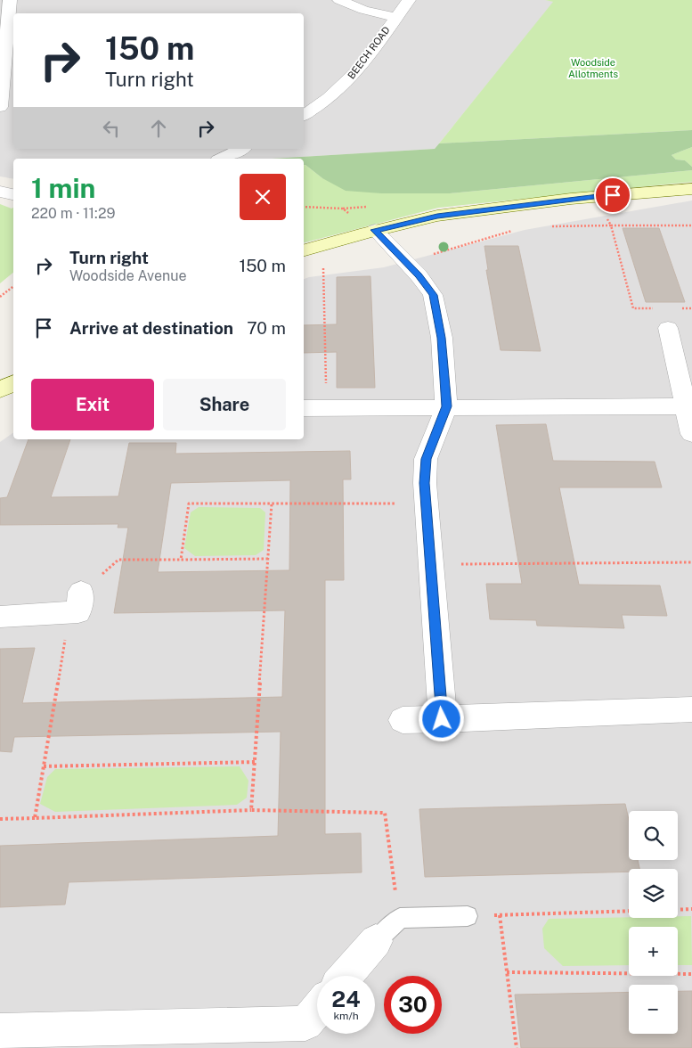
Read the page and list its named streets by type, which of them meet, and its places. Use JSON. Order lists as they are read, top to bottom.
{
  "streets": {
    "street": ["BEECH ROAD"]
  },
  "parks": ["Woodside Allotments"],
  "page": {
    "turn": ["150 m", "Turn right"],
    "heading": ["1 min", "220 m · 11:29"],
    "list": [
      {
        "name": "Turn right",
        "note": "Woodside Avenue",
        "value": "150 m"
      },
      {
        "name": "Arrive at destination",
        "value": "70 m"
      }
    ],
    "buttons": ["Exit", "Share"],
    "map_buttons": ["+", "−"],
    "speed": "24 km/h",
    "limit": "30"
  }
}
